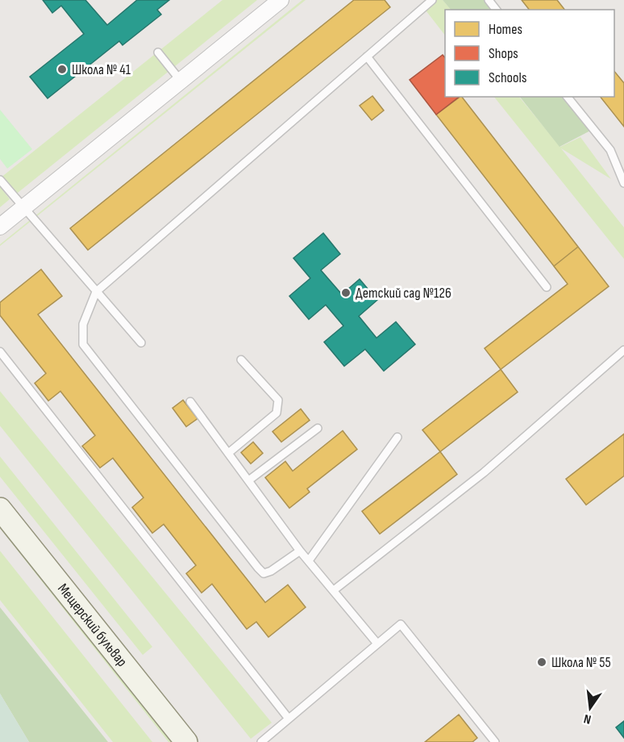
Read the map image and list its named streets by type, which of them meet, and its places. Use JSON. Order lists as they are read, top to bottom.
{
  "streets": {
    "main road": ["Мещерский бульвар"]
  },
  "places": ["Школа № 41", "Детский сад №126", "Школа № 55"],
  "legend": ["Homes", "Shops", "Schools"],
  "north": "bottom"
}
